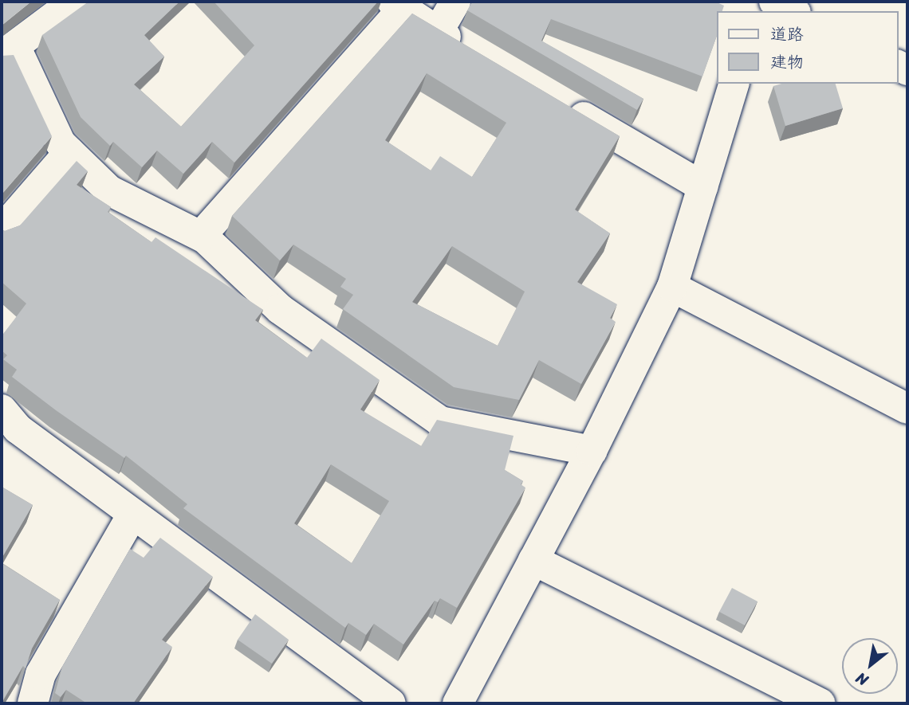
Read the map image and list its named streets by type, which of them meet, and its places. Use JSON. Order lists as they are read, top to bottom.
{
  "legend": ["道路", "建物"],
  "north": "bottom left"
}
